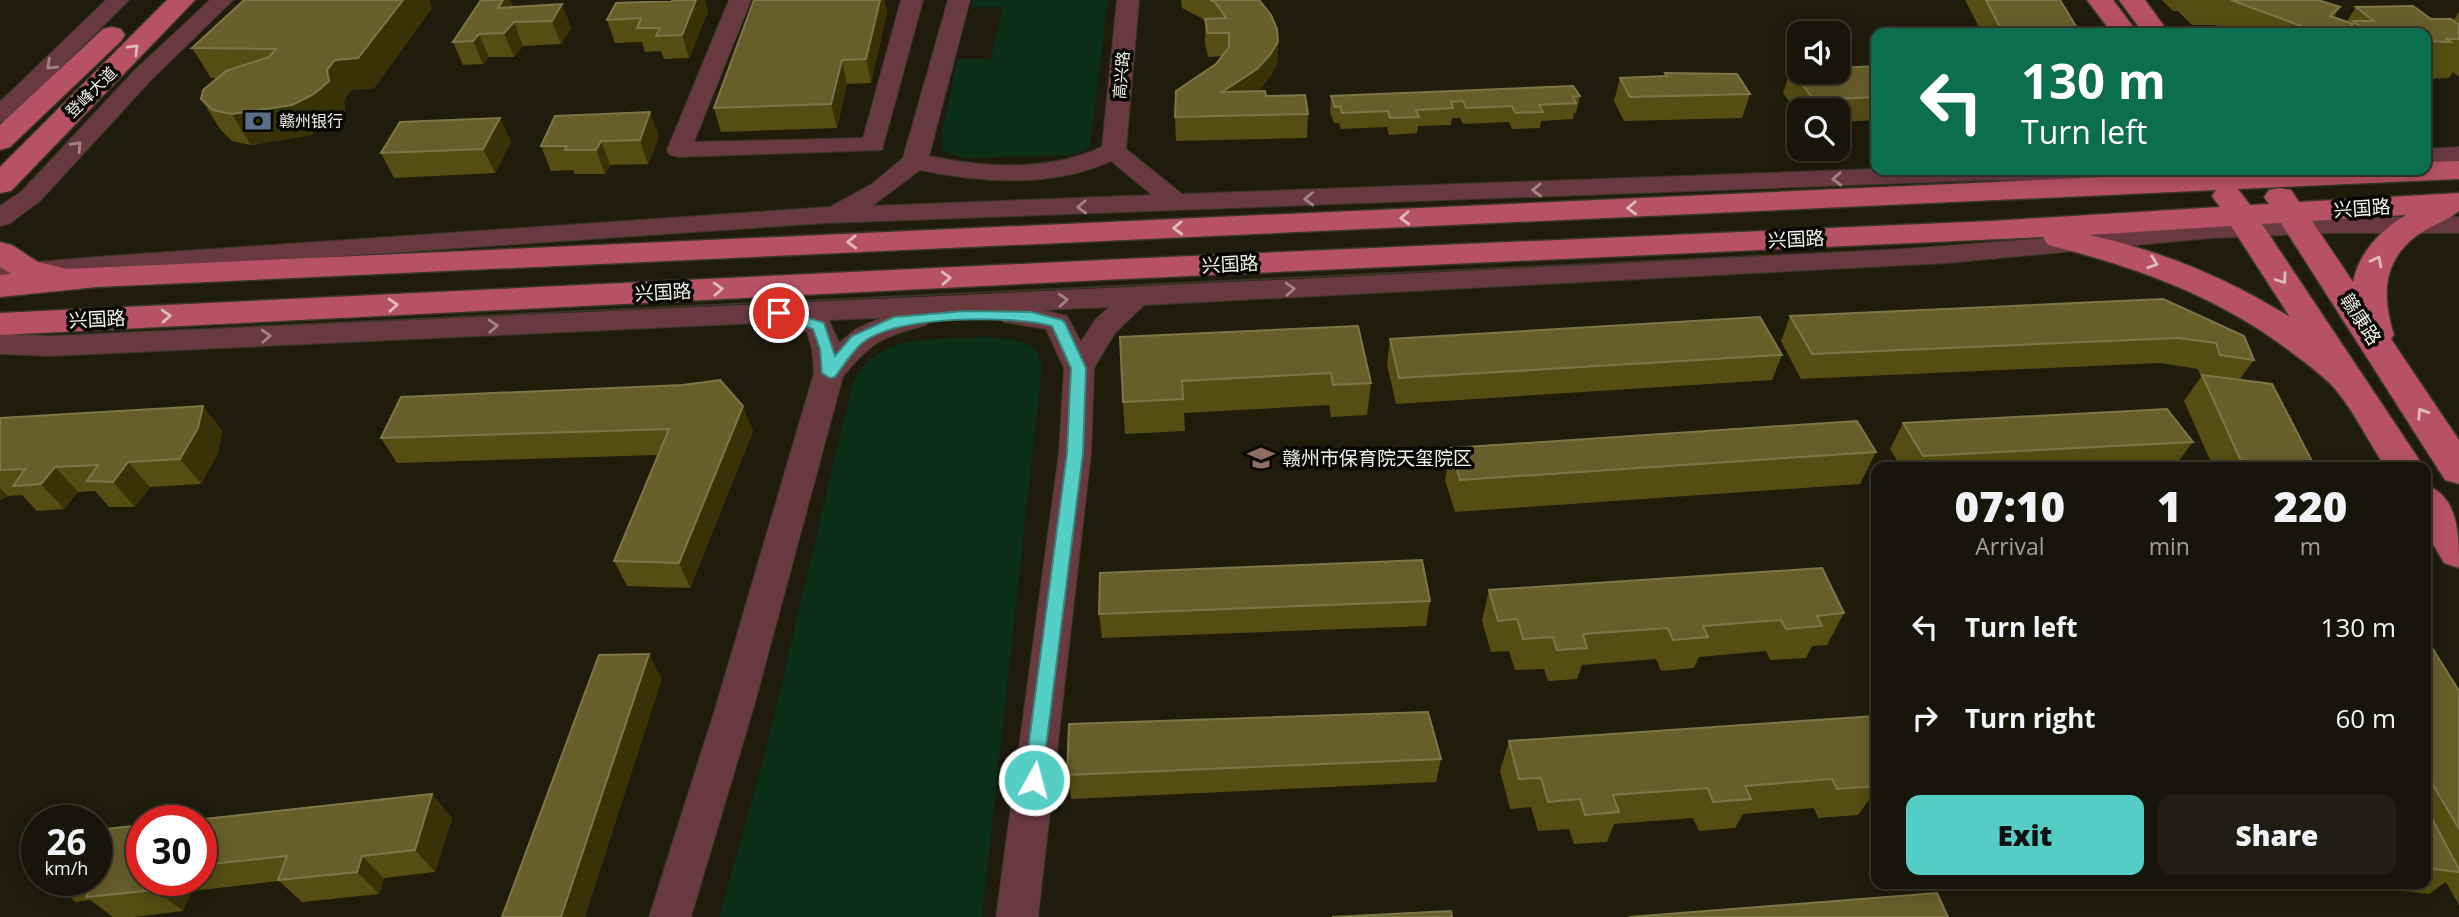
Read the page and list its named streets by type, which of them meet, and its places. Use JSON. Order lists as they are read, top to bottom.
{
  "streets": {
    "main road": ["登峰大道", "兴国路", "赣康路"],
    "street": ["高兴路"]
  },
  "crossings": [
    ["兴国路", "赣康路"]
  ],
  "places": {
    "bank": ["赣州银行"],
    "school or university": ["赣州市保育院天玺院区"]
  },
  "page": {
    "turn": ["130 m", "Turn left"],
    "eta": [
      "07:10",
      "Arrival",
      "1",
      "min",
      "220",
      "m"
    ],
    "list": [
      {
        "name": "Turn left",
        "value": "130 m"
      },
      {
        "name": "Turn right",
        "value": "60 m"
      }
    ],
    "buttons": ["Exit", "Share"],
    "speed": "26 km/h",
    "limit": "30"
  }
}
